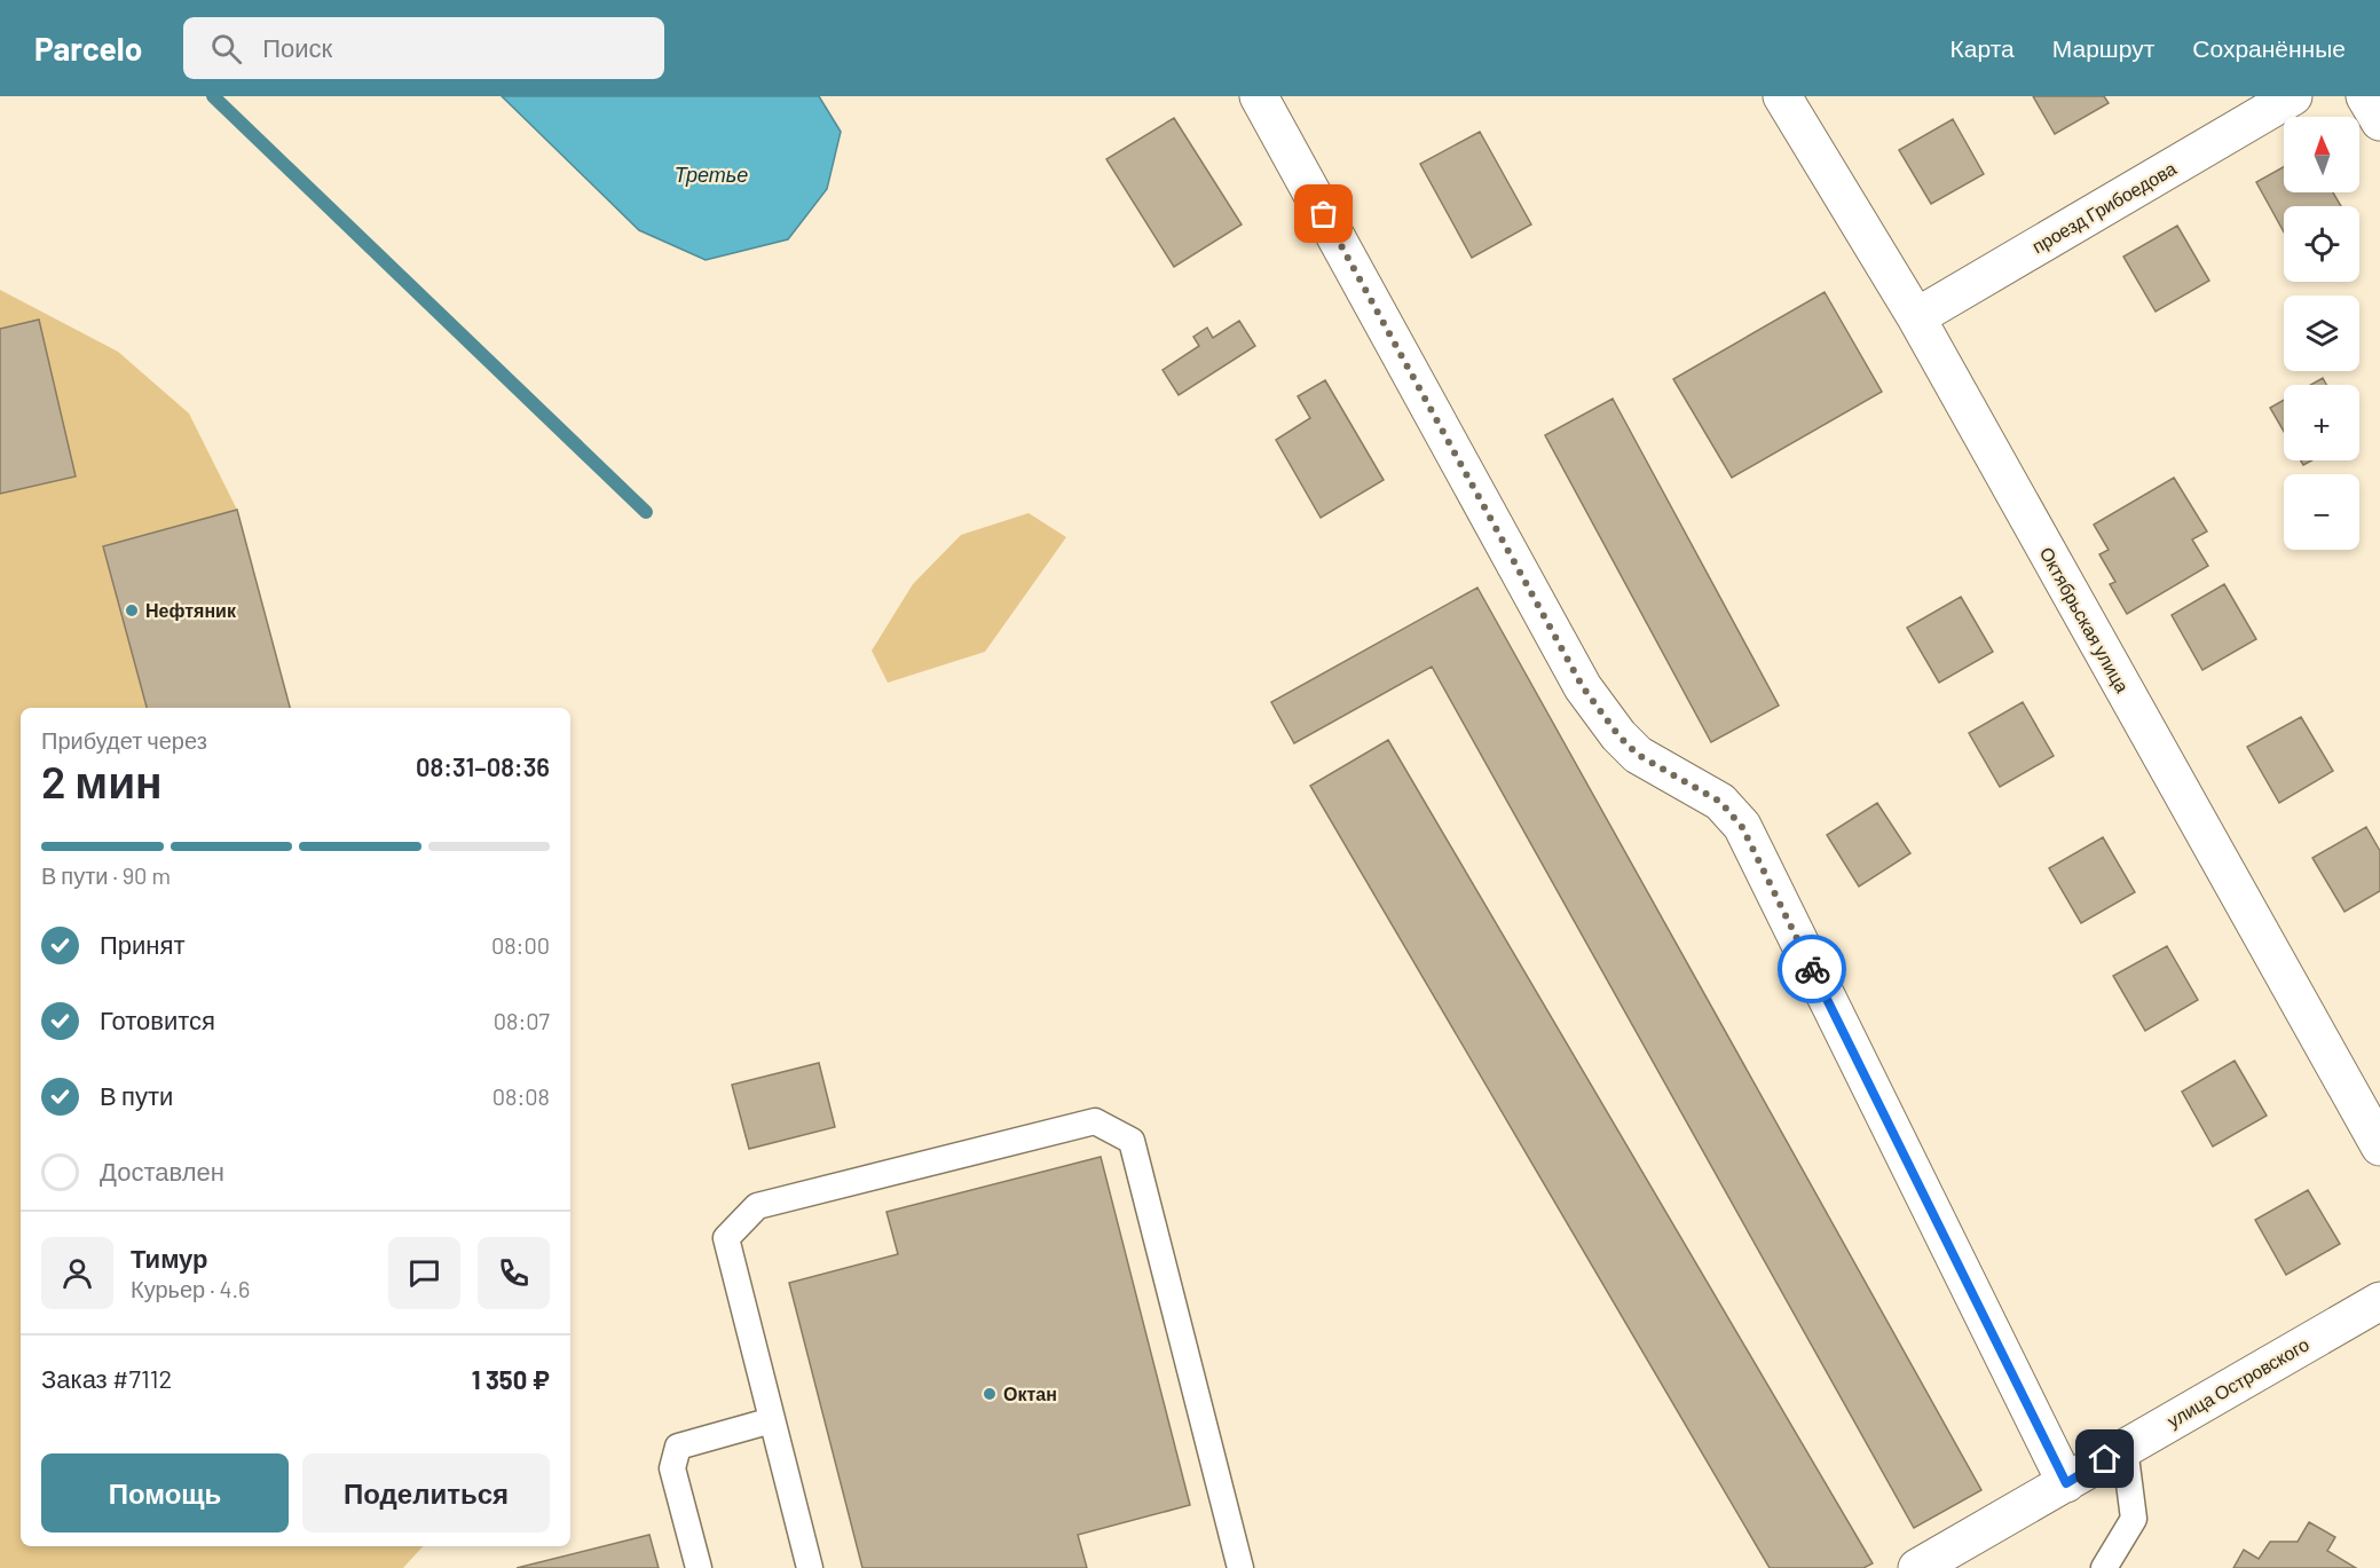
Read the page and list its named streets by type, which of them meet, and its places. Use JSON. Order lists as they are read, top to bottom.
{
  "streets": {
    "street": ["проезд Грибоедова", "Октябрьская улица", "улица Островского"]
  },
  "crossings": [
    ["проезд Грибоедова", "Октябрьская улица"]
  ],
  "water": ["Третье"],
  "places": ["Нефтяник", "Октан"],
  "north": "top",
  "page": {
    "header": "Parcelo",
    "search": "Поиск",
    "nav": ["Карта", "Маршрут", "Сохранённые"],
    "map_buttons": ["+", "−"],
    "heading": ["2 мин", "Прибудет через", "08:31–08:36"],
    "panel": [
      "Тимур",
      "Курьер · 4.6",
      "Заказ #7112",
      "1 350 ₽"
    ],
    "bar": "В пути · 90 m",
    "list": [
      ["Принят", "08:00"],
      ["Готовится", "08:07"],
      ["В пути", "08:08"],
      "Доставлен"
    ],
    "buttons": ["Помощь", "Поделиться"]
  }
}
